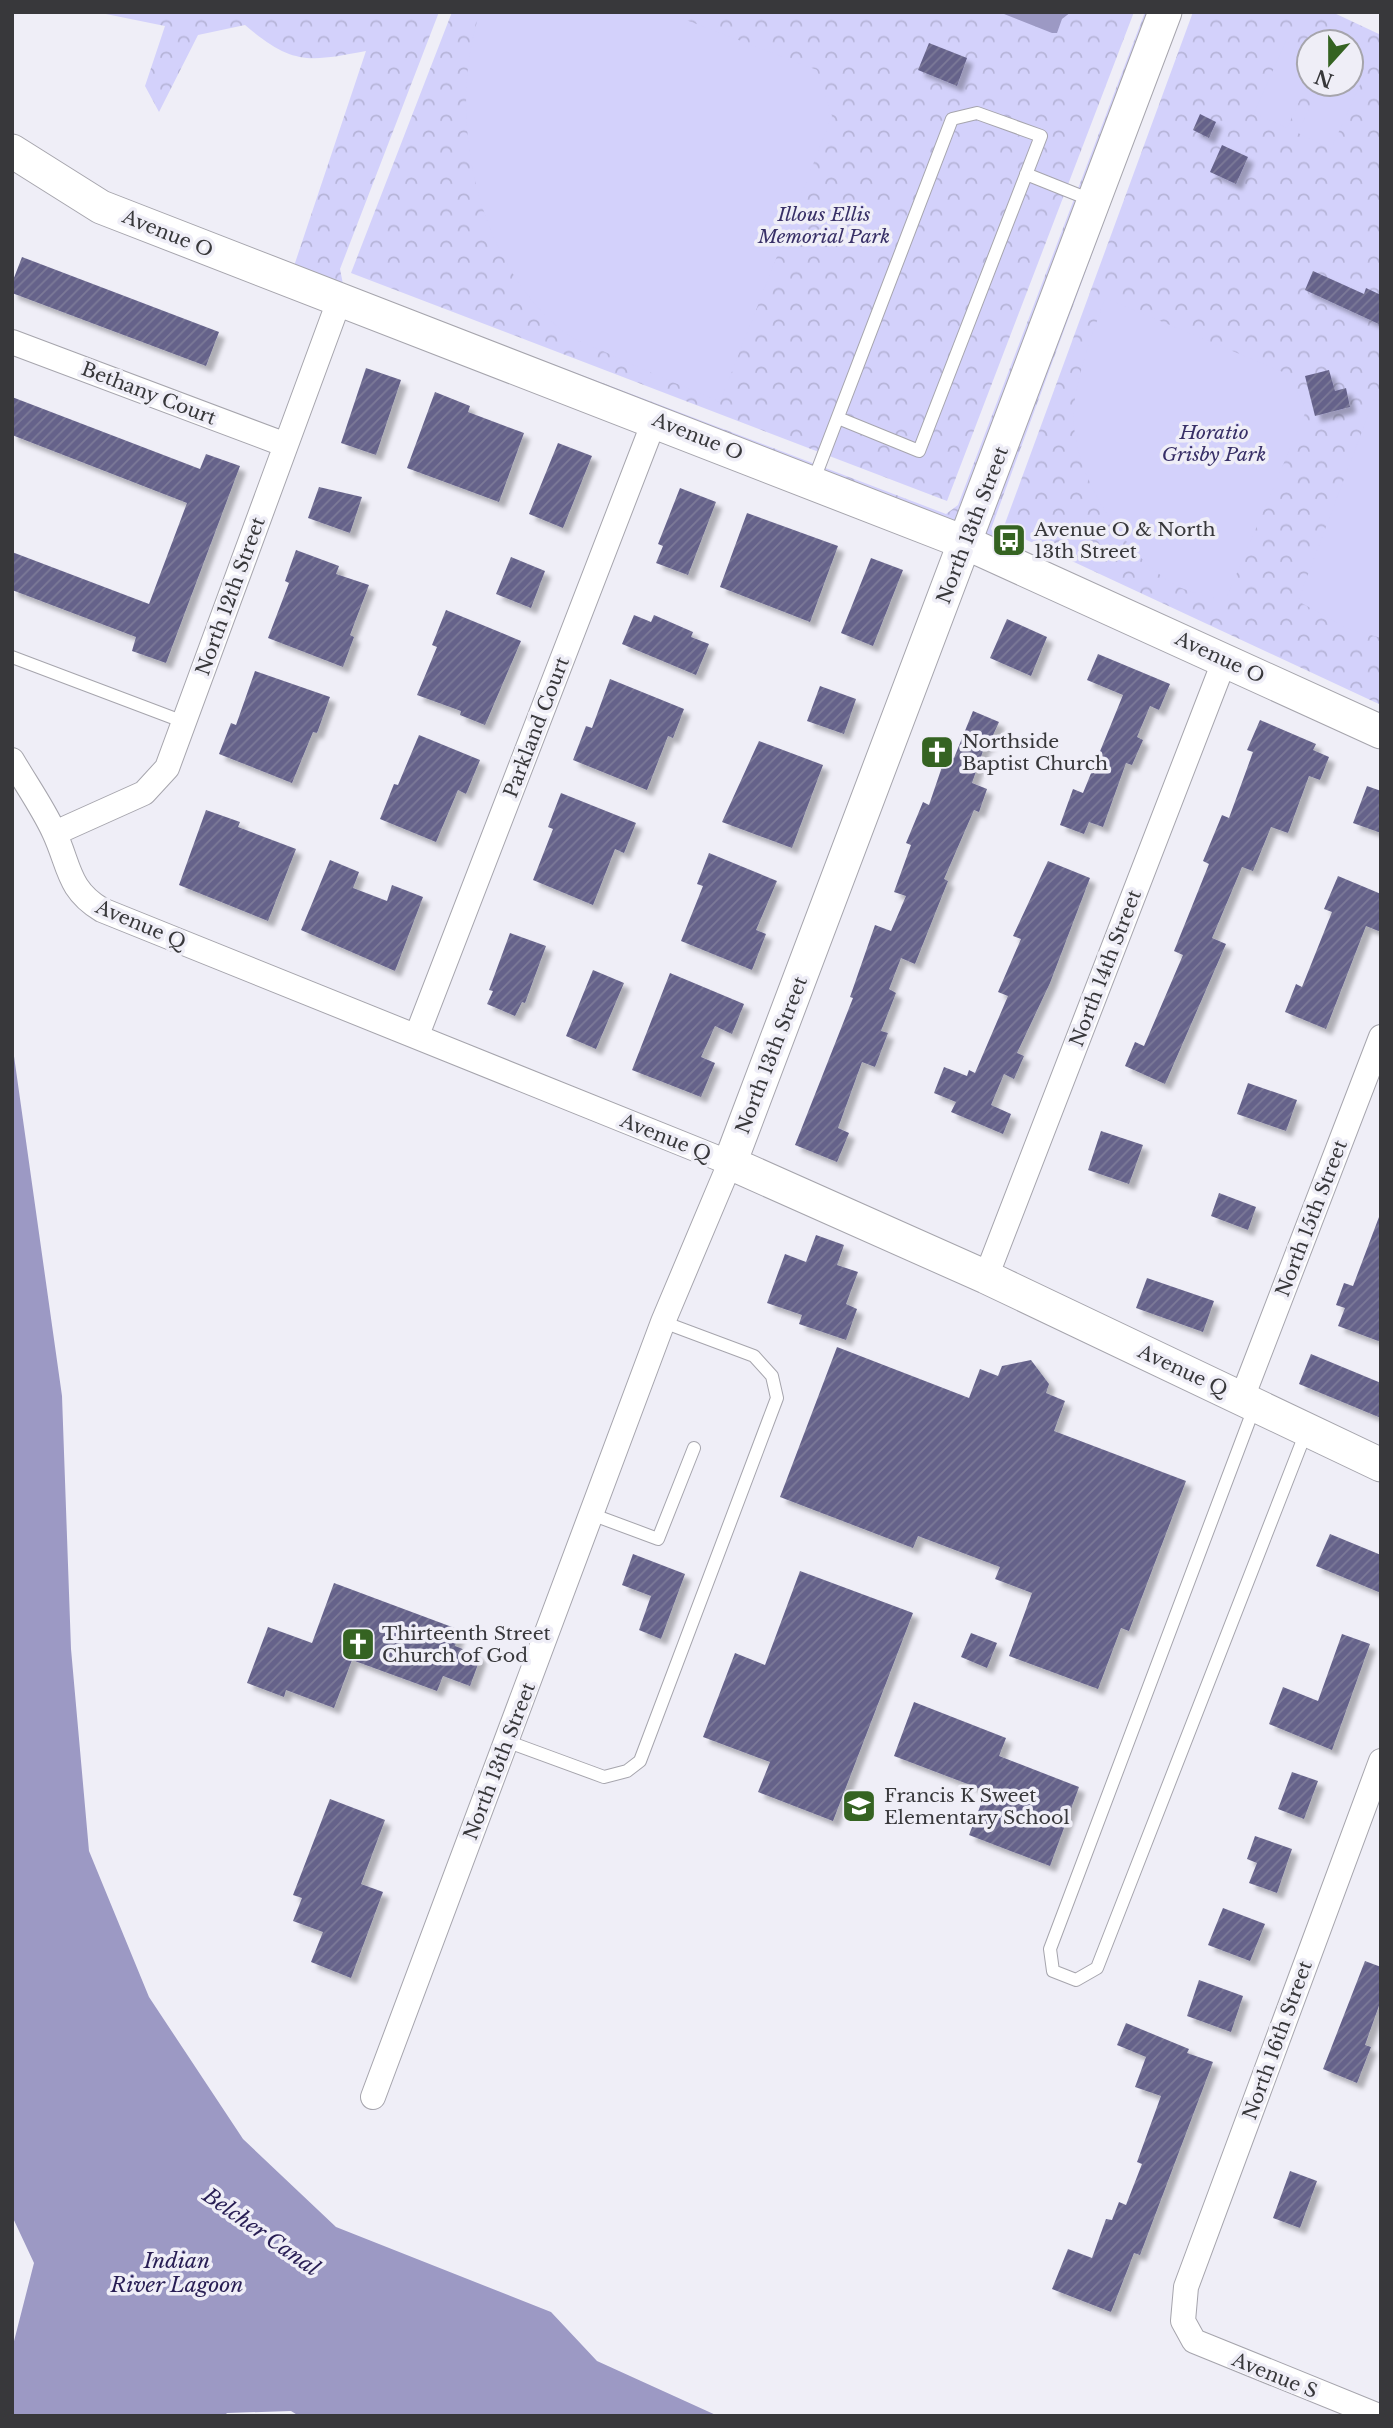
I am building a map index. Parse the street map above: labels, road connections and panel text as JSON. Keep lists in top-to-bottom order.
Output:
{
  "streets": {
    "street": [
      "Avenue O",
      "Bethany Court",
      "North 13th Street",
      "North 12th Street",
      "Parkland Court",
      "Avenue Q",
      "North 14th Street",
      "North 15th Street",
      "North 16th Street",
      "Avenue S"
    ]
  },
  "crossings": [
    ["Avenue O", "North 13th Street"],
    ["Avenue O", "North 12th Street"],
    ["Avenue O", "Parkland Court"],
    ["Avenue O", "North 14th Street"],
    ["Bethany Court", "North 12th Street"],
    ["North 13th Street", "Avenue Q"],
    ["North 12th Street", "Avenue Q"],
    ["Parkland Court", "Avenue Q"],
    ["Avenue Q", "North 14th Street"],
    ["Avenue Q", "North 15th Street"],
    ["North 16th Street", "Avenue S"]
  ],
  "water": ["Belcher Canal", "Indian River Lagoon"],
  "parks": ["Illous Ellis Memorial Park", "Horatio Grisby Park"],
  "places": {
    "bus stop": ["Avenue O & North 13th Street"],
    "church": ["Northside Baptist Church", "Thirteenth Street Church of God"],
    "school or university": ["Francis K Sweet Elementary School"]
  },
  "north": "bottom"
}
